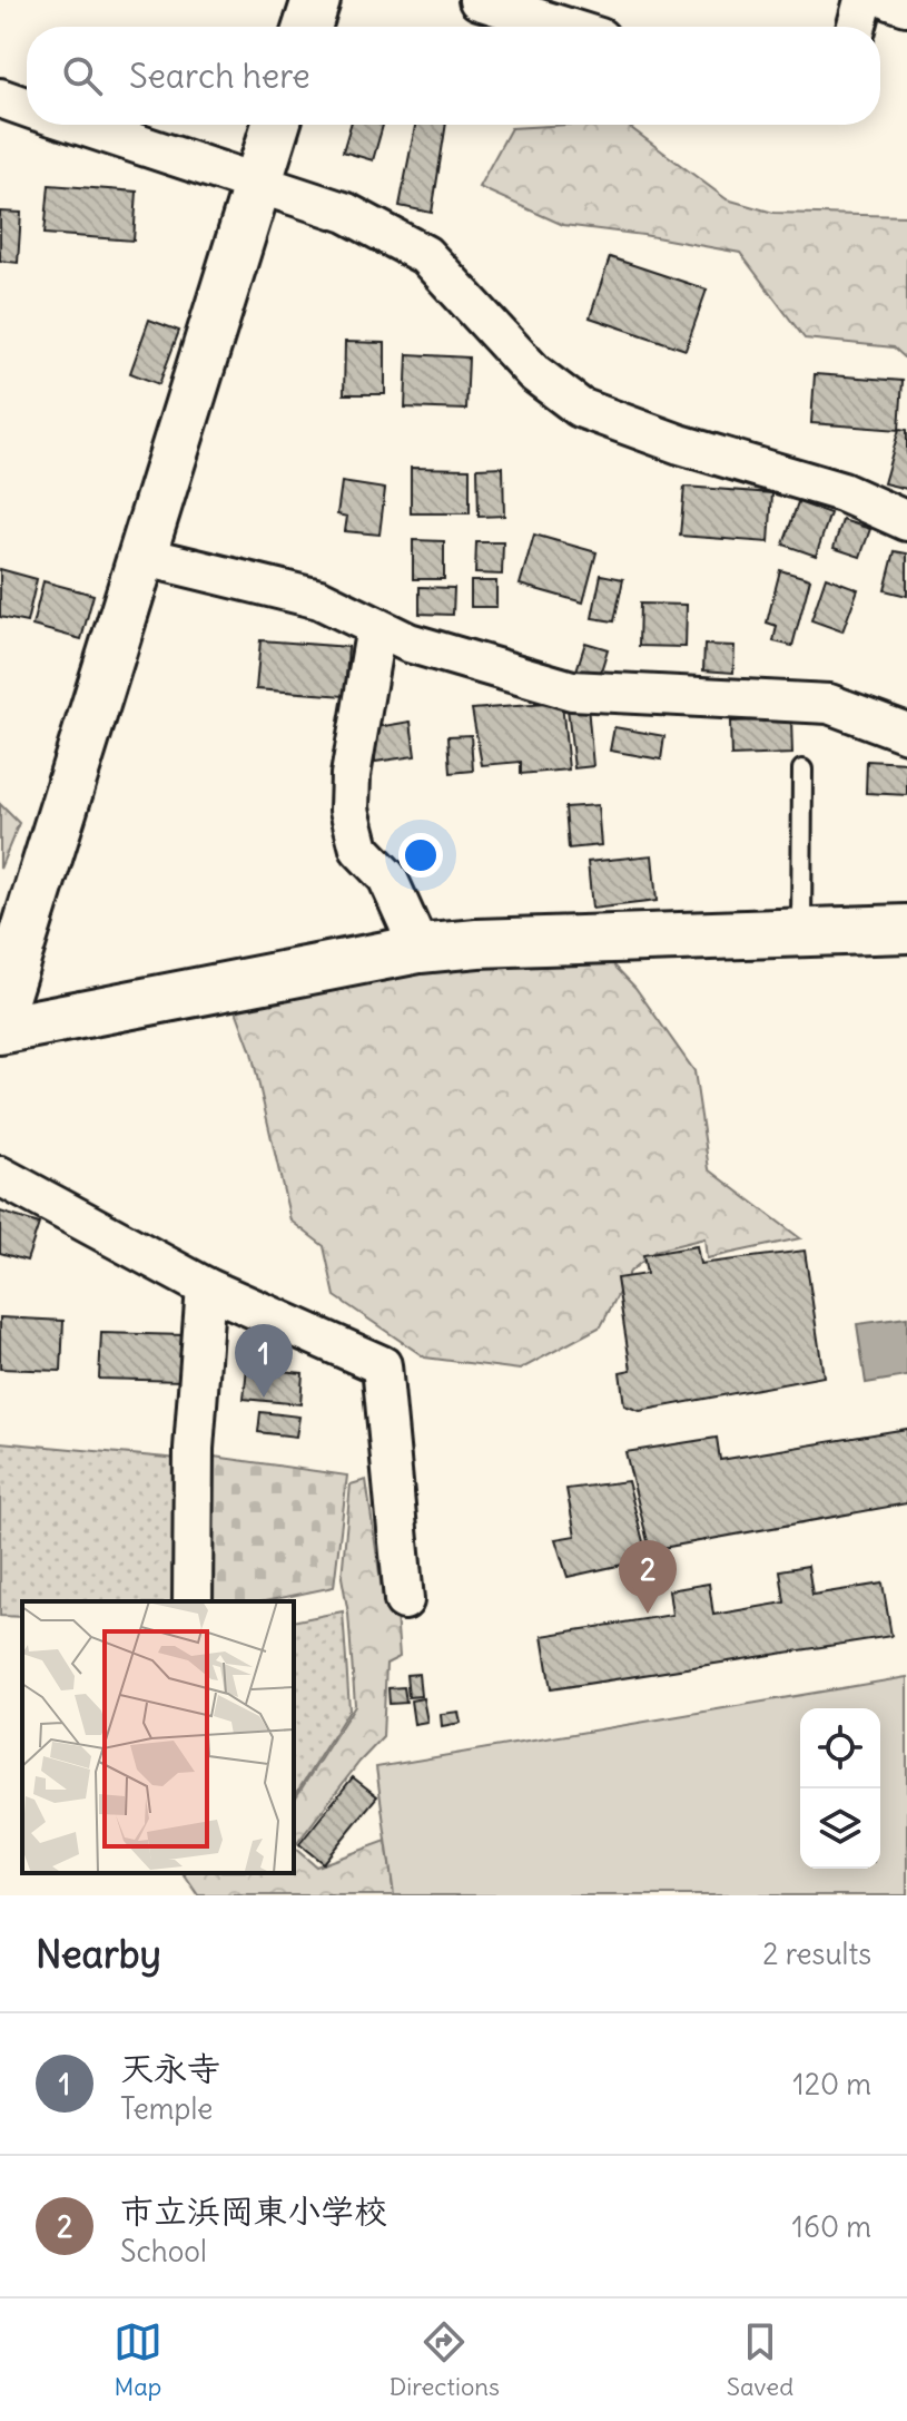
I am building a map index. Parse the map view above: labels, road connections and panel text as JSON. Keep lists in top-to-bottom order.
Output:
{
  "page": {
    "search": "Search here",
    "pins": ["1", "2"],
    "heading": ["Nearby", "2 results"],
    "list": [
      {
        "mark": "1",
        "name": "天永寺",
        "note": "Temple",
        "value": "120 m"
      },
      {
        "mark": "2",
        "name": "市立浜岡東小学校",
        "note": "School",
        "value": "160 m"
      }
    ],
    "nav": ["Map", "Directions", "Saved"]
  }
}
